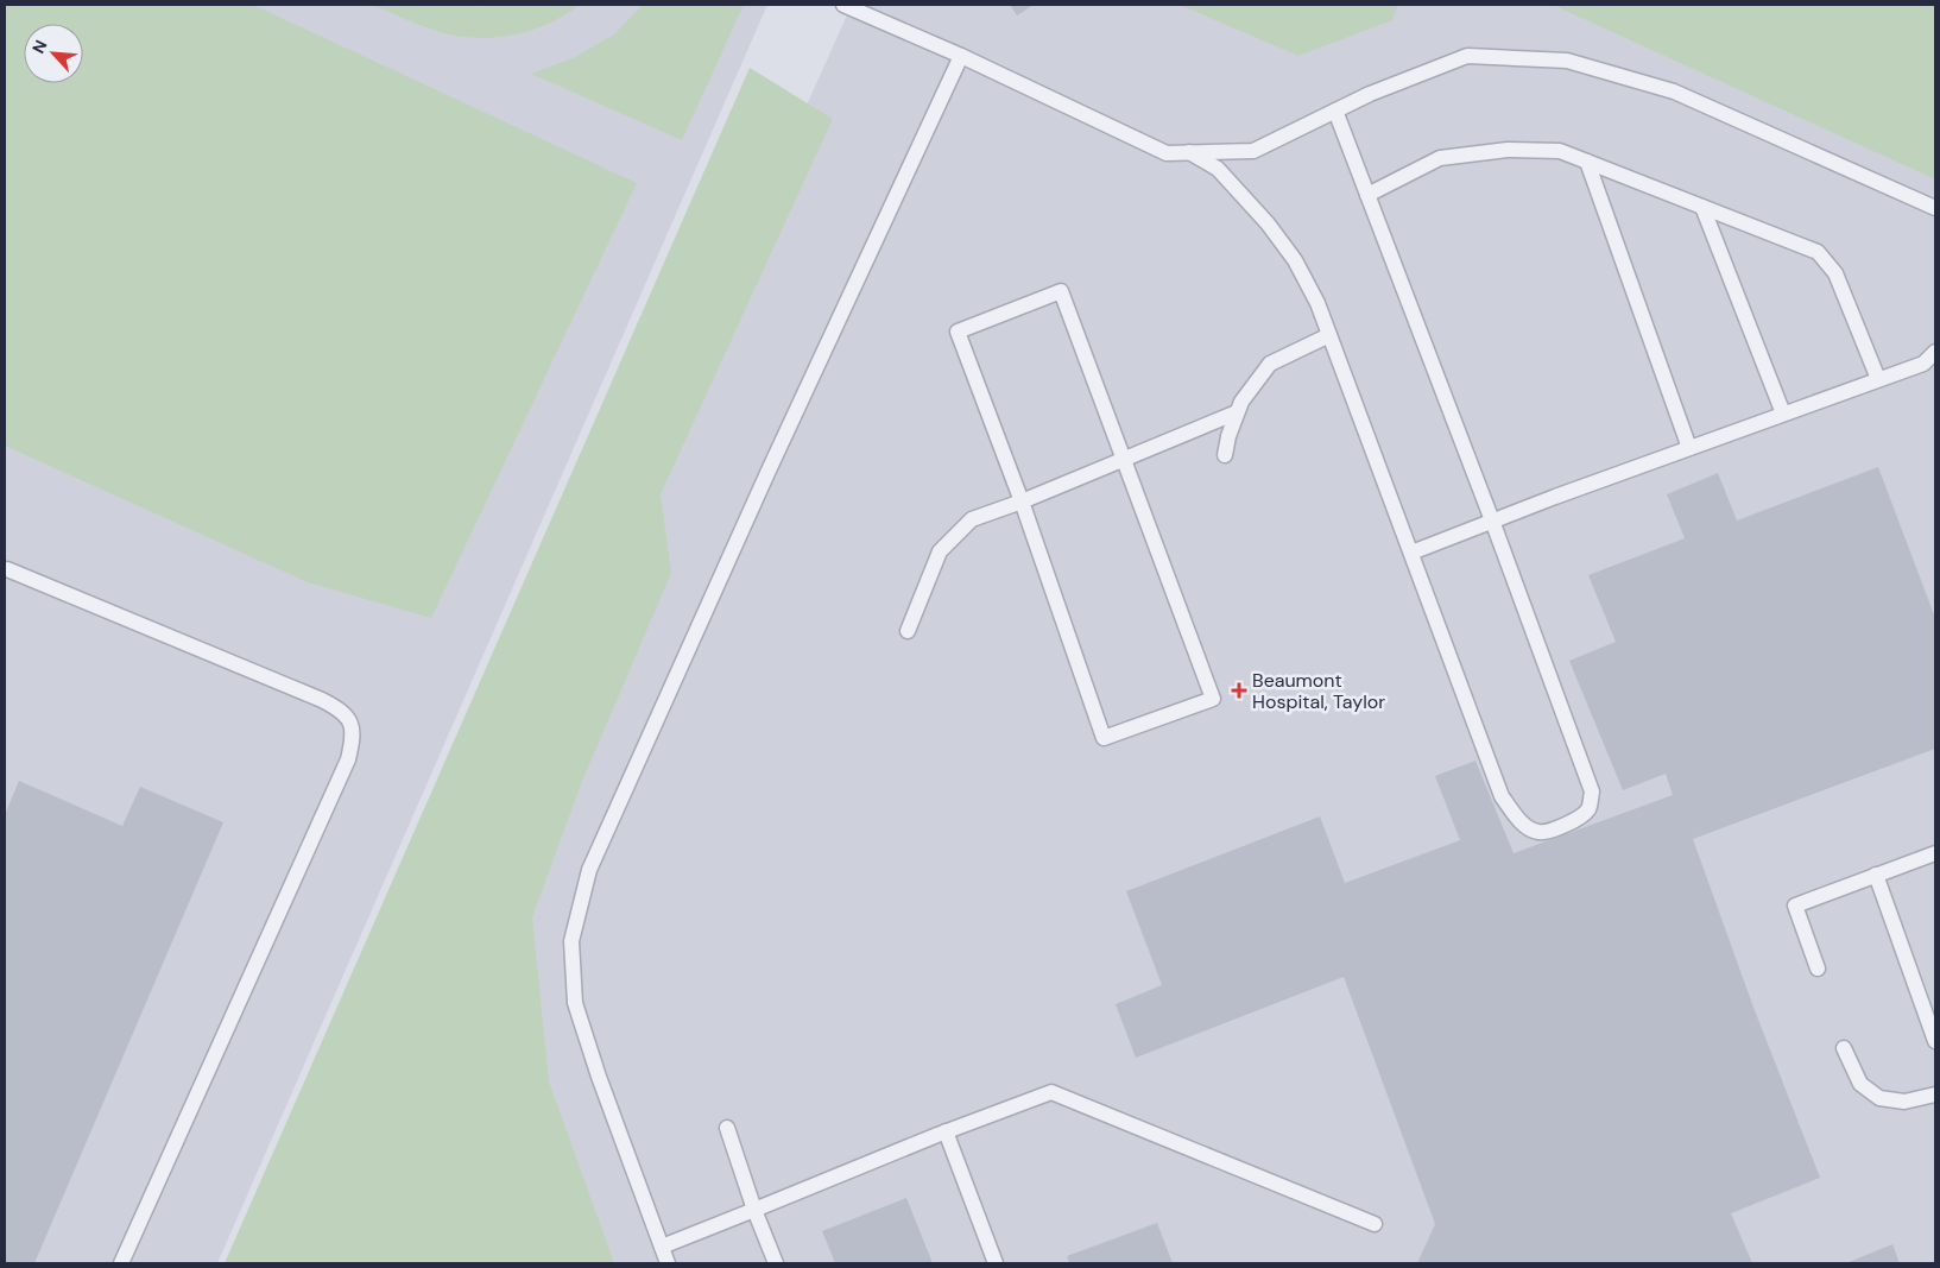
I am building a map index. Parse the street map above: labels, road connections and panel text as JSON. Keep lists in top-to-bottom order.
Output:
{
  "places": {
    "health": ["Beaumont Hospital, Taylor"]
  },
  "north": "top left"
}
